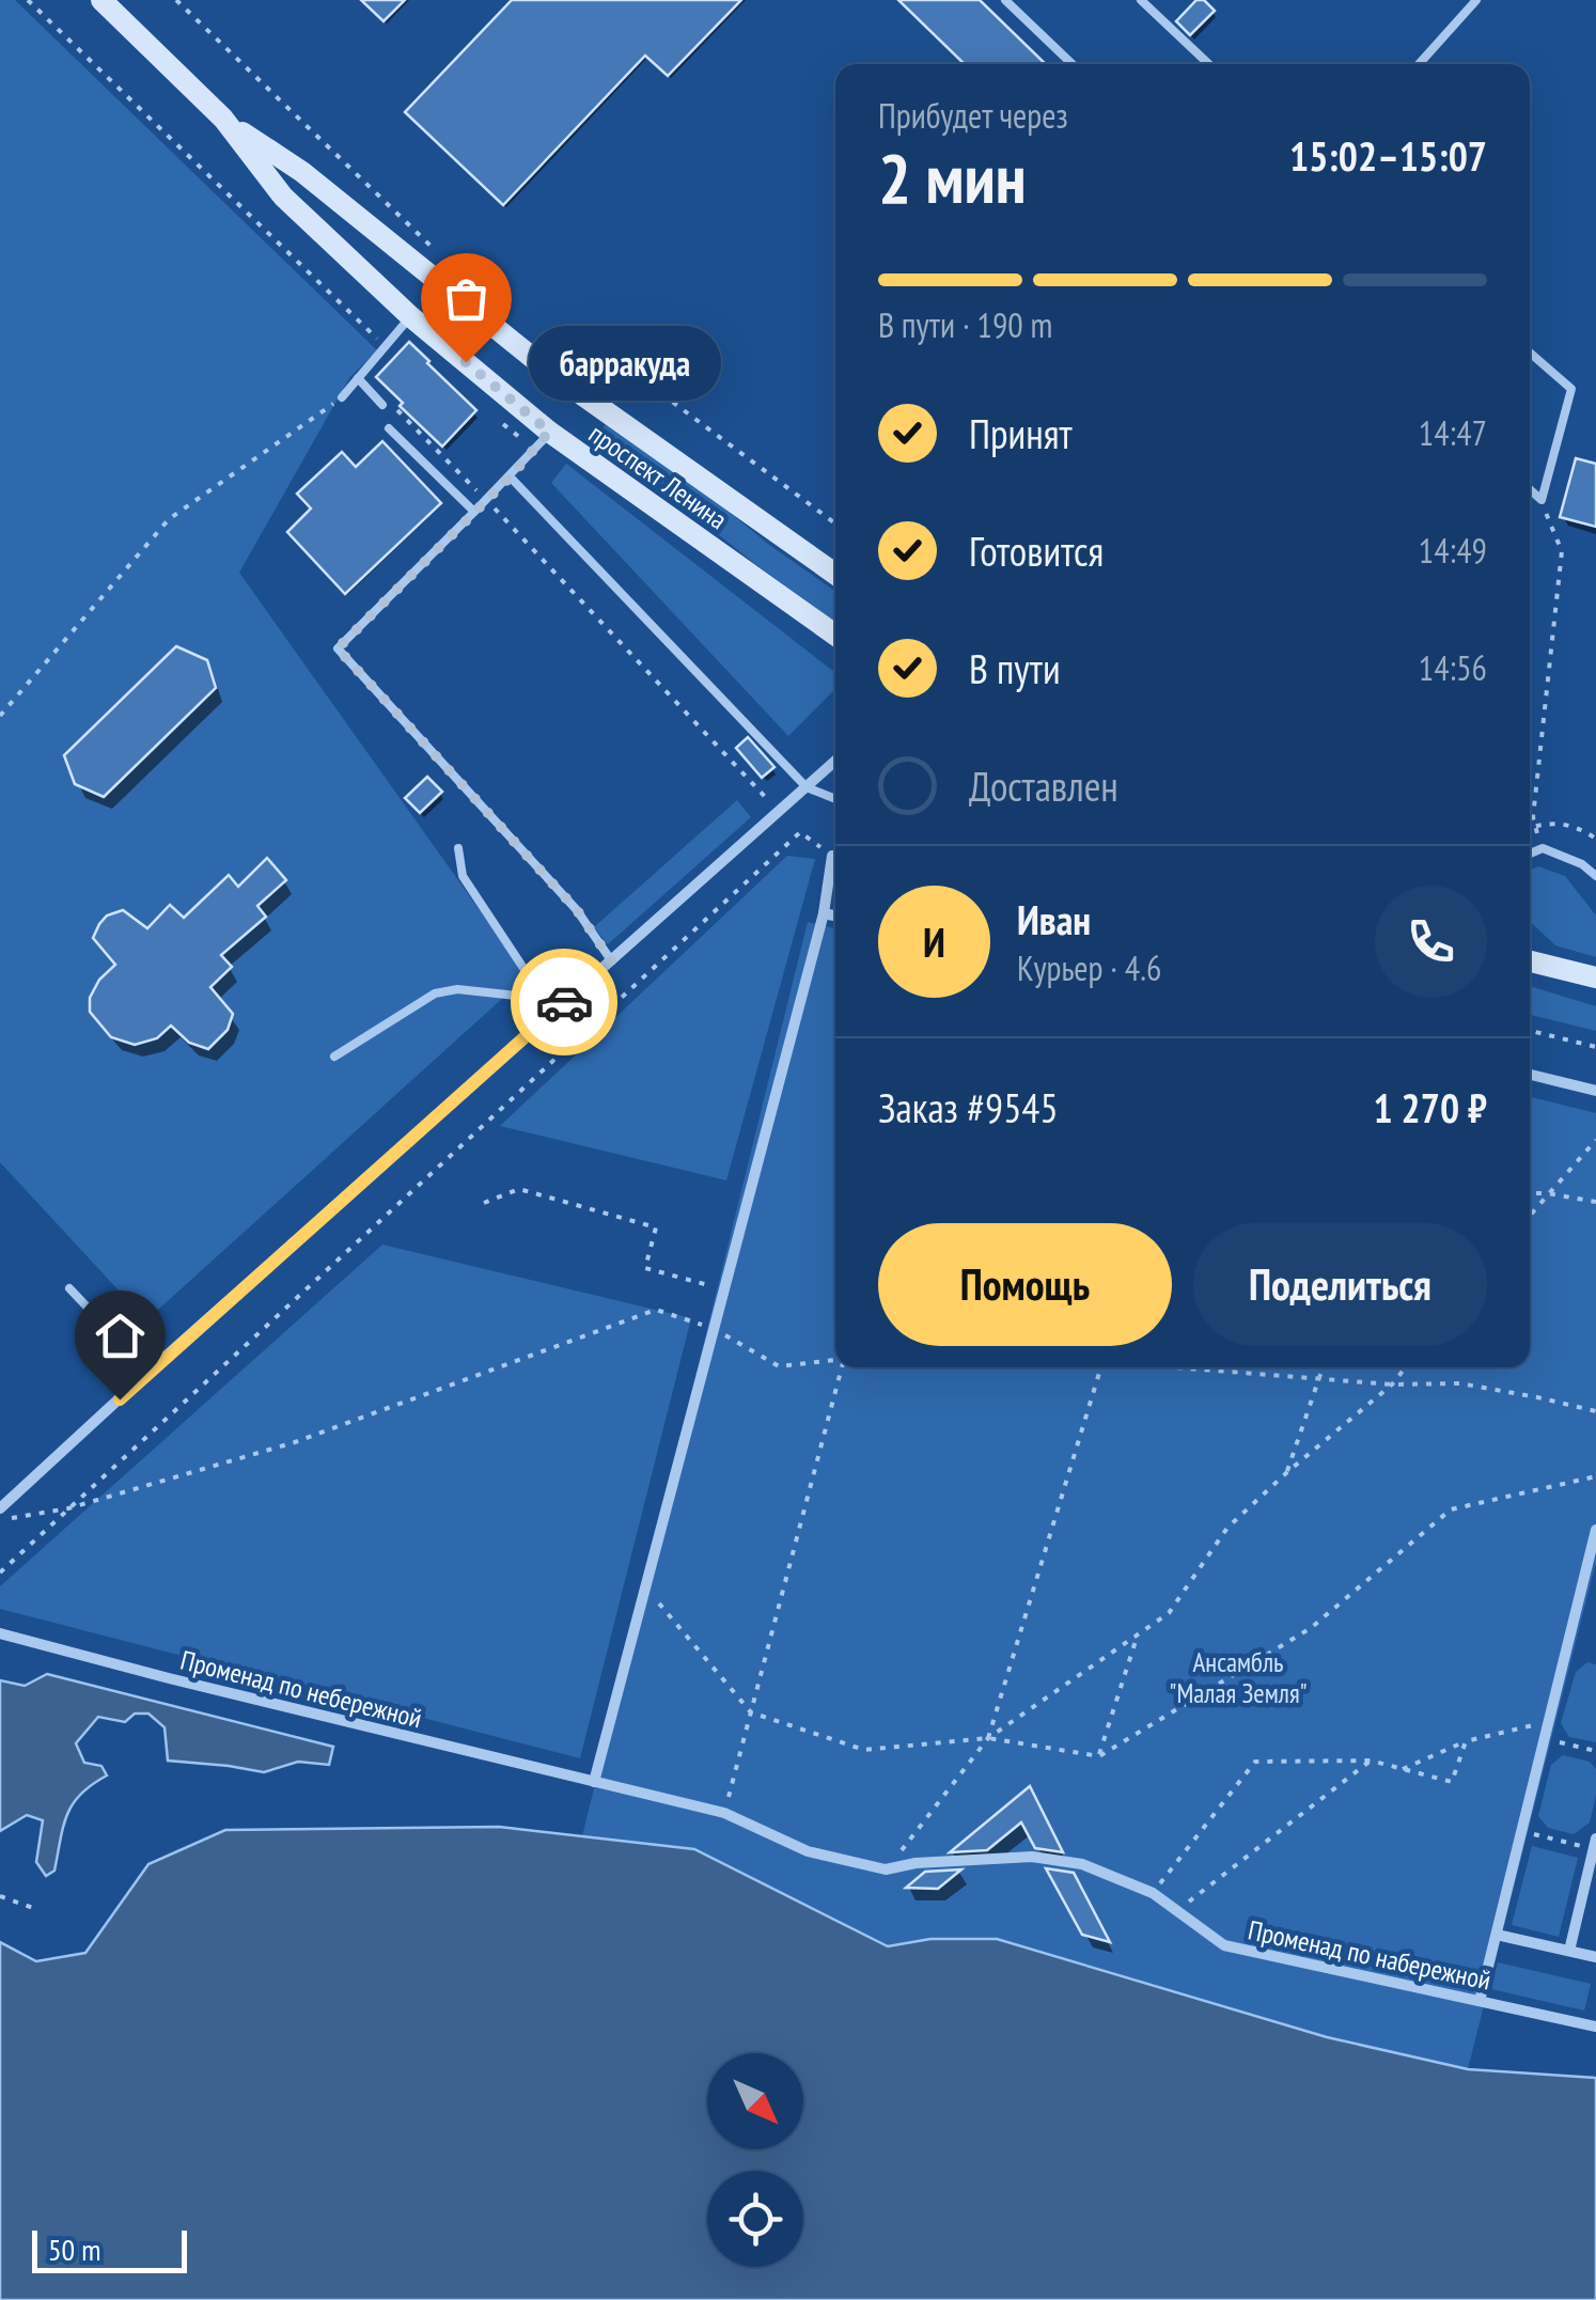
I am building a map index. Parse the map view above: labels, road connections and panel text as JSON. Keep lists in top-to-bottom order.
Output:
{
  "streets": {
    "street": ["проспект Ленина", "Променад по небережной", "Променад по набережной"]
  },
  "crossings": [
    ["Променад по небережной", "Променад по набережной"]
  ],
  "parks": ["Ансамбль \"Малая Земля\""],
  "places": ["барракуда"],
  "scale_bar": "50 m",
  "north": "bottom right",
  "page": {
    "heading": ["2 мин", "Прибудет через", "15:02–15:07"],
    "panel": [
      "Иван",
      "Курьер · 4.6",
      "Заказ #9545",
      "1 270 ₽"
    ],
    "bar": "В пути · 190 m",
    "bubble": "барракуда",
    "list": [
      ["Принят", "14:47"],
      ["Готовится", "14:49"],
      ["В пути", "14:56"],
      "Доставлен"
    ],
    "round": "И",
    "buttons": ["Помощь", "Поделиться"],
    "scale": "50 m"
  }
}
